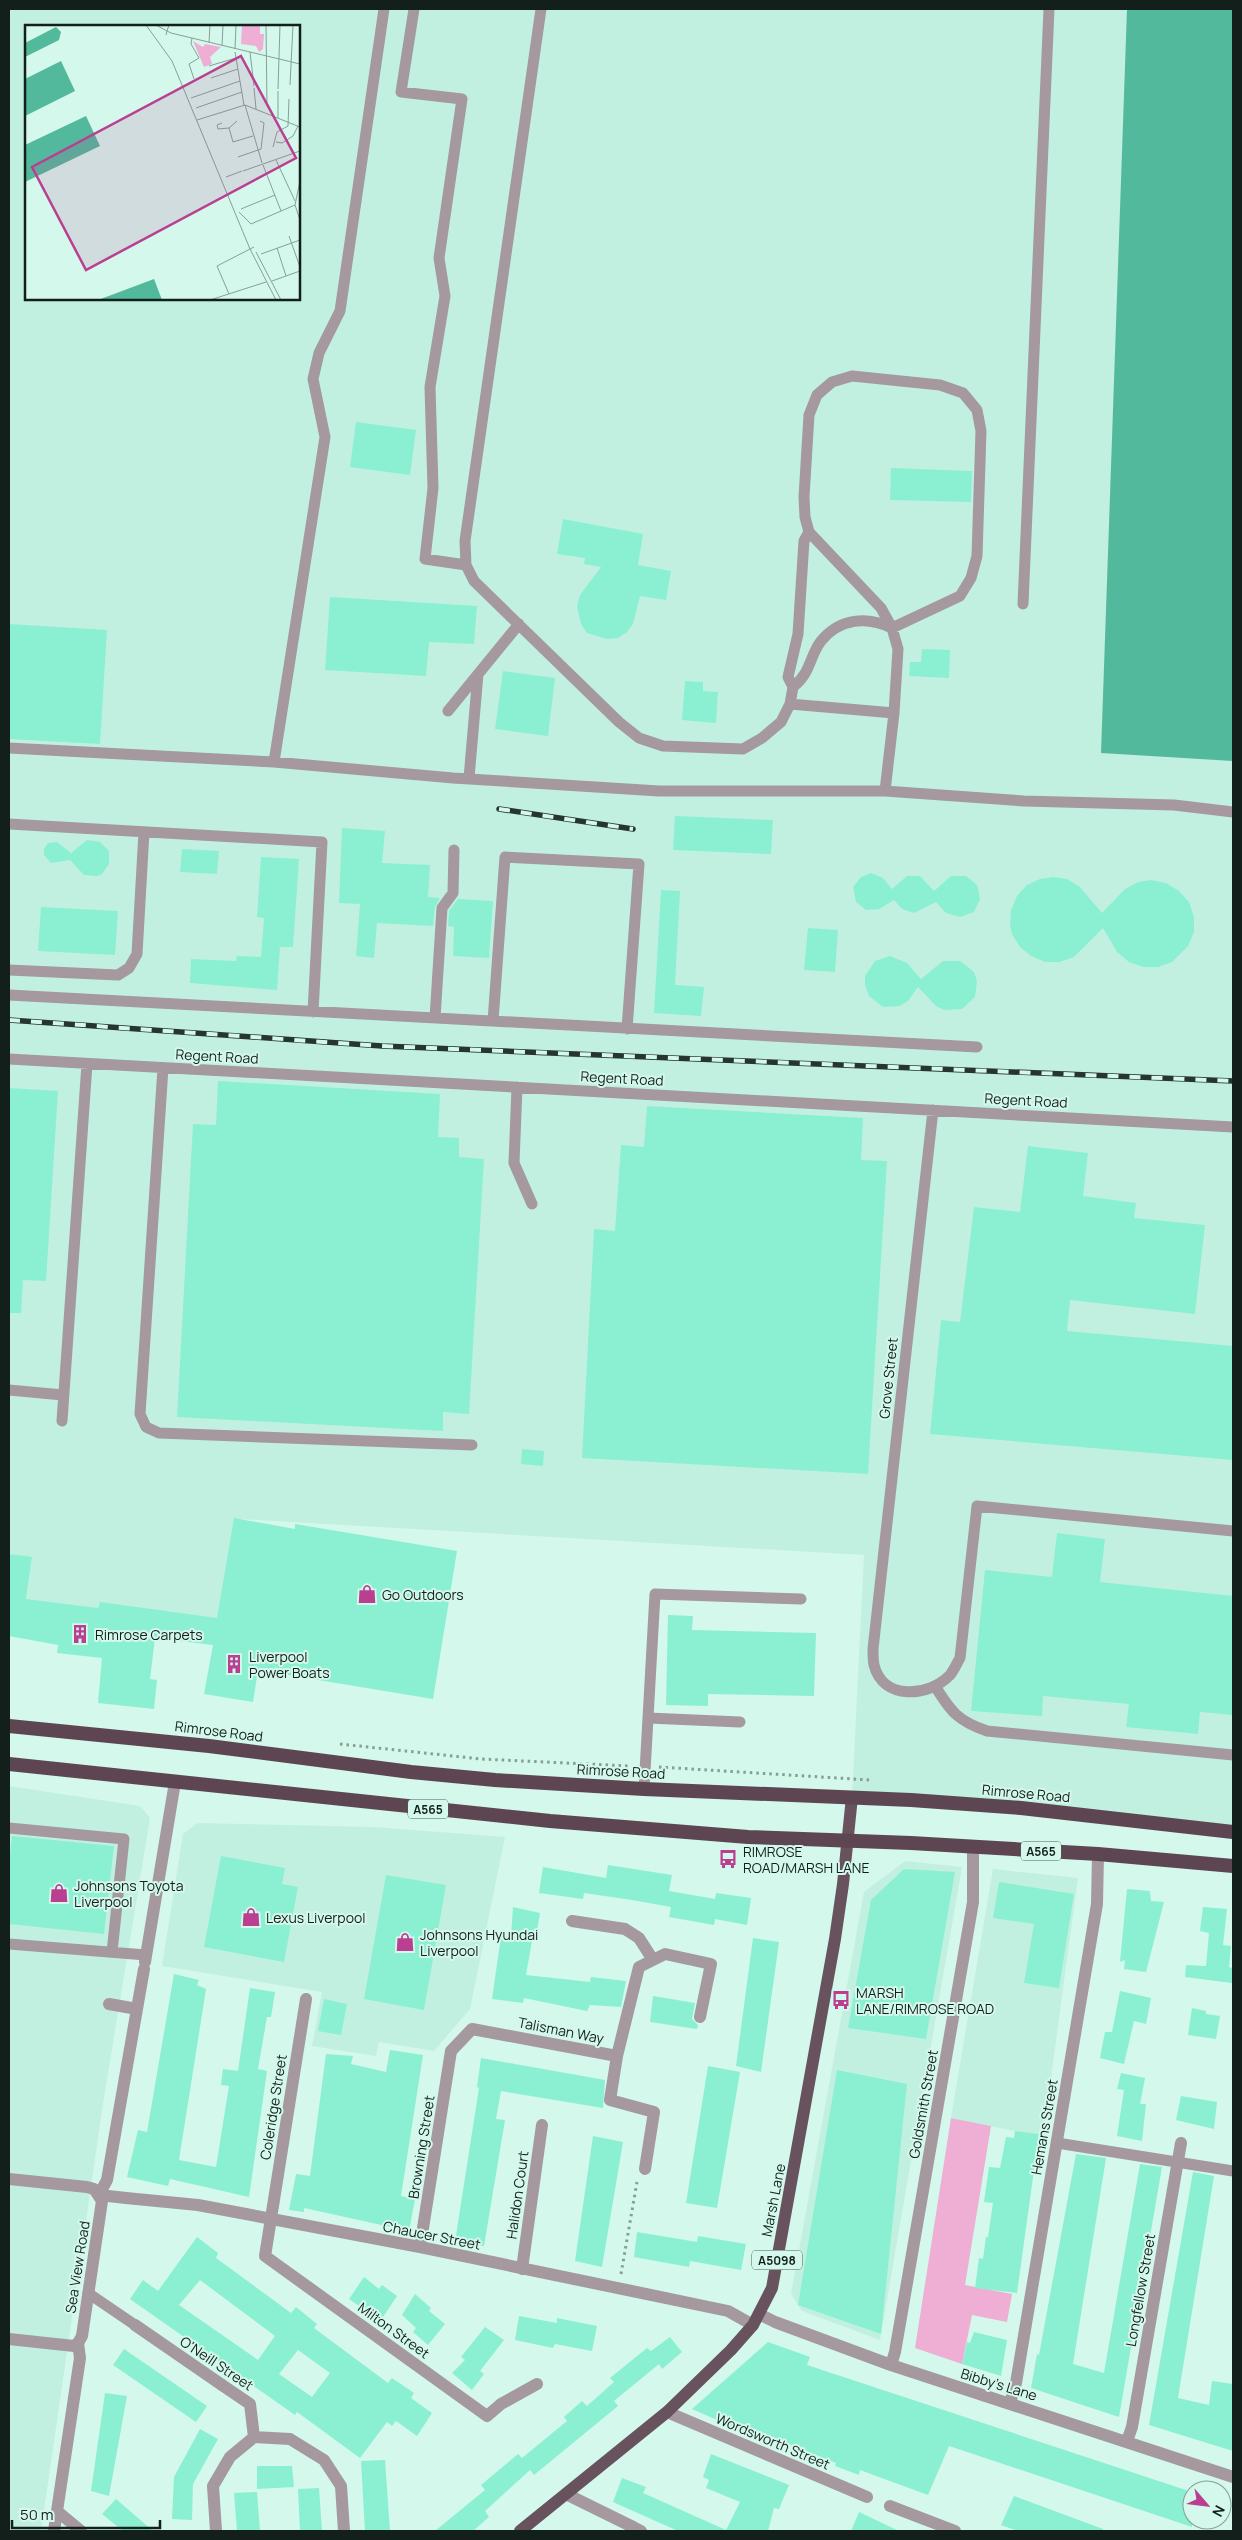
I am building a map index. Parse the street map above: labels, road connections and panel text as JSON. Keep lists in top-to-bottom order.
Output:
{
  "streets": {
    "highway": ["Rimrose Road", "A565"],
    "main road": ["Marsh Lane", "A5098"],
    "street": [
      "Talisman Way",
      "Goldsmith Street",
      "Coleridge Street",
      "Hemans Street",
      "Browning Street",
      "Halidon Court",
      "Chaucer Street",
      "Sea View Road",
      "Longfellow Street",
      "Milton Street",
      "O'Neill Street",
      "Bibby's Lane",
      "Wordsworth Street"
    ],
    "lane": ["Regent Road", "Grove Street"]
  },
  "crossings": [
    ["Regent Road", "Grove Street"],
    ["Rimrose Road", "Marsh Lane"],
    ["A565", "Goldsmith Street"],
    ["A565", "Hemans Street"],
    ["A565", "Marsh Lane"],
    ["A565", "Sea View Road"],
    ["Talisman Way", "Browning Street"],
    ["Goldsmith Street", "Bibby's Lane"],
    ["Coleridge Street", "Chaucer Street"],
    ["Coleridge Street", "Milton Street"],
    ["Hemans Street", "Bibby's Lane"],
    ["Browning Street", "Chaucer Street"],
    ["Halidon Court", "Chaucer Street"],
    ["Marsh Lane", "Chaucer Street"],
    ["Marsh Lane", "Bibby's Lane"],
    ["Marsh Lane", "Wordsworth Street"],
    ["Chaucer Street", "Sea View Road"],
    ["Chaucer Street", "Milton Street"],
    ["Chaucer Street", "Bibby's Lane"],
    ["Sea View Road", "O'Neill Street"],
    ["Longfellow Street", "Bibby's Lane"]
  ],
  "places": {
    "shop": [
      "Go Outdoors",
      "Johnsons Toyota Liverpool",
      "Lexus Liverpool",
      "Johnsons Hyundai Liverpool"
    ],
    "building": ["Rimrose Carpets", "Liverpool Power Boats"],
    "bus stop": ["RIMROSE ROAD/MARSH LANE", "MARSH LANE/RIMROSE ROAD"]
  },
  "scale_bar": "50 m",
  "north": "bottom right"
}
